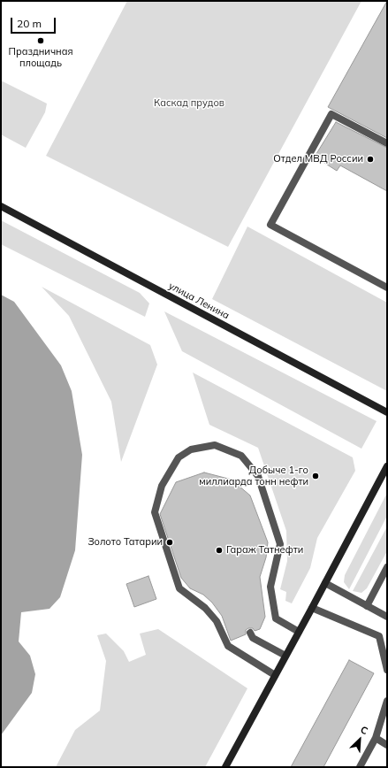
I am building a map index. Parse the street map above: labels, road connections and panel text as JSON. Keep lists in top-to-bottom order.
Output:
{
  "streets": {
    "main road": ["улица Ленина"]
  },
  "parks": ["Каскад прудов"],
  "places": [
    "Праздничная площадь",
    "Отдел МВД России",
    "Добыче 1-го миллиарда тонн нефти",
    "Золото Татарии",
    "Гараж Татнефти"
  ],
  "scale_bar": "20 m",
  "north": "top right"
}
